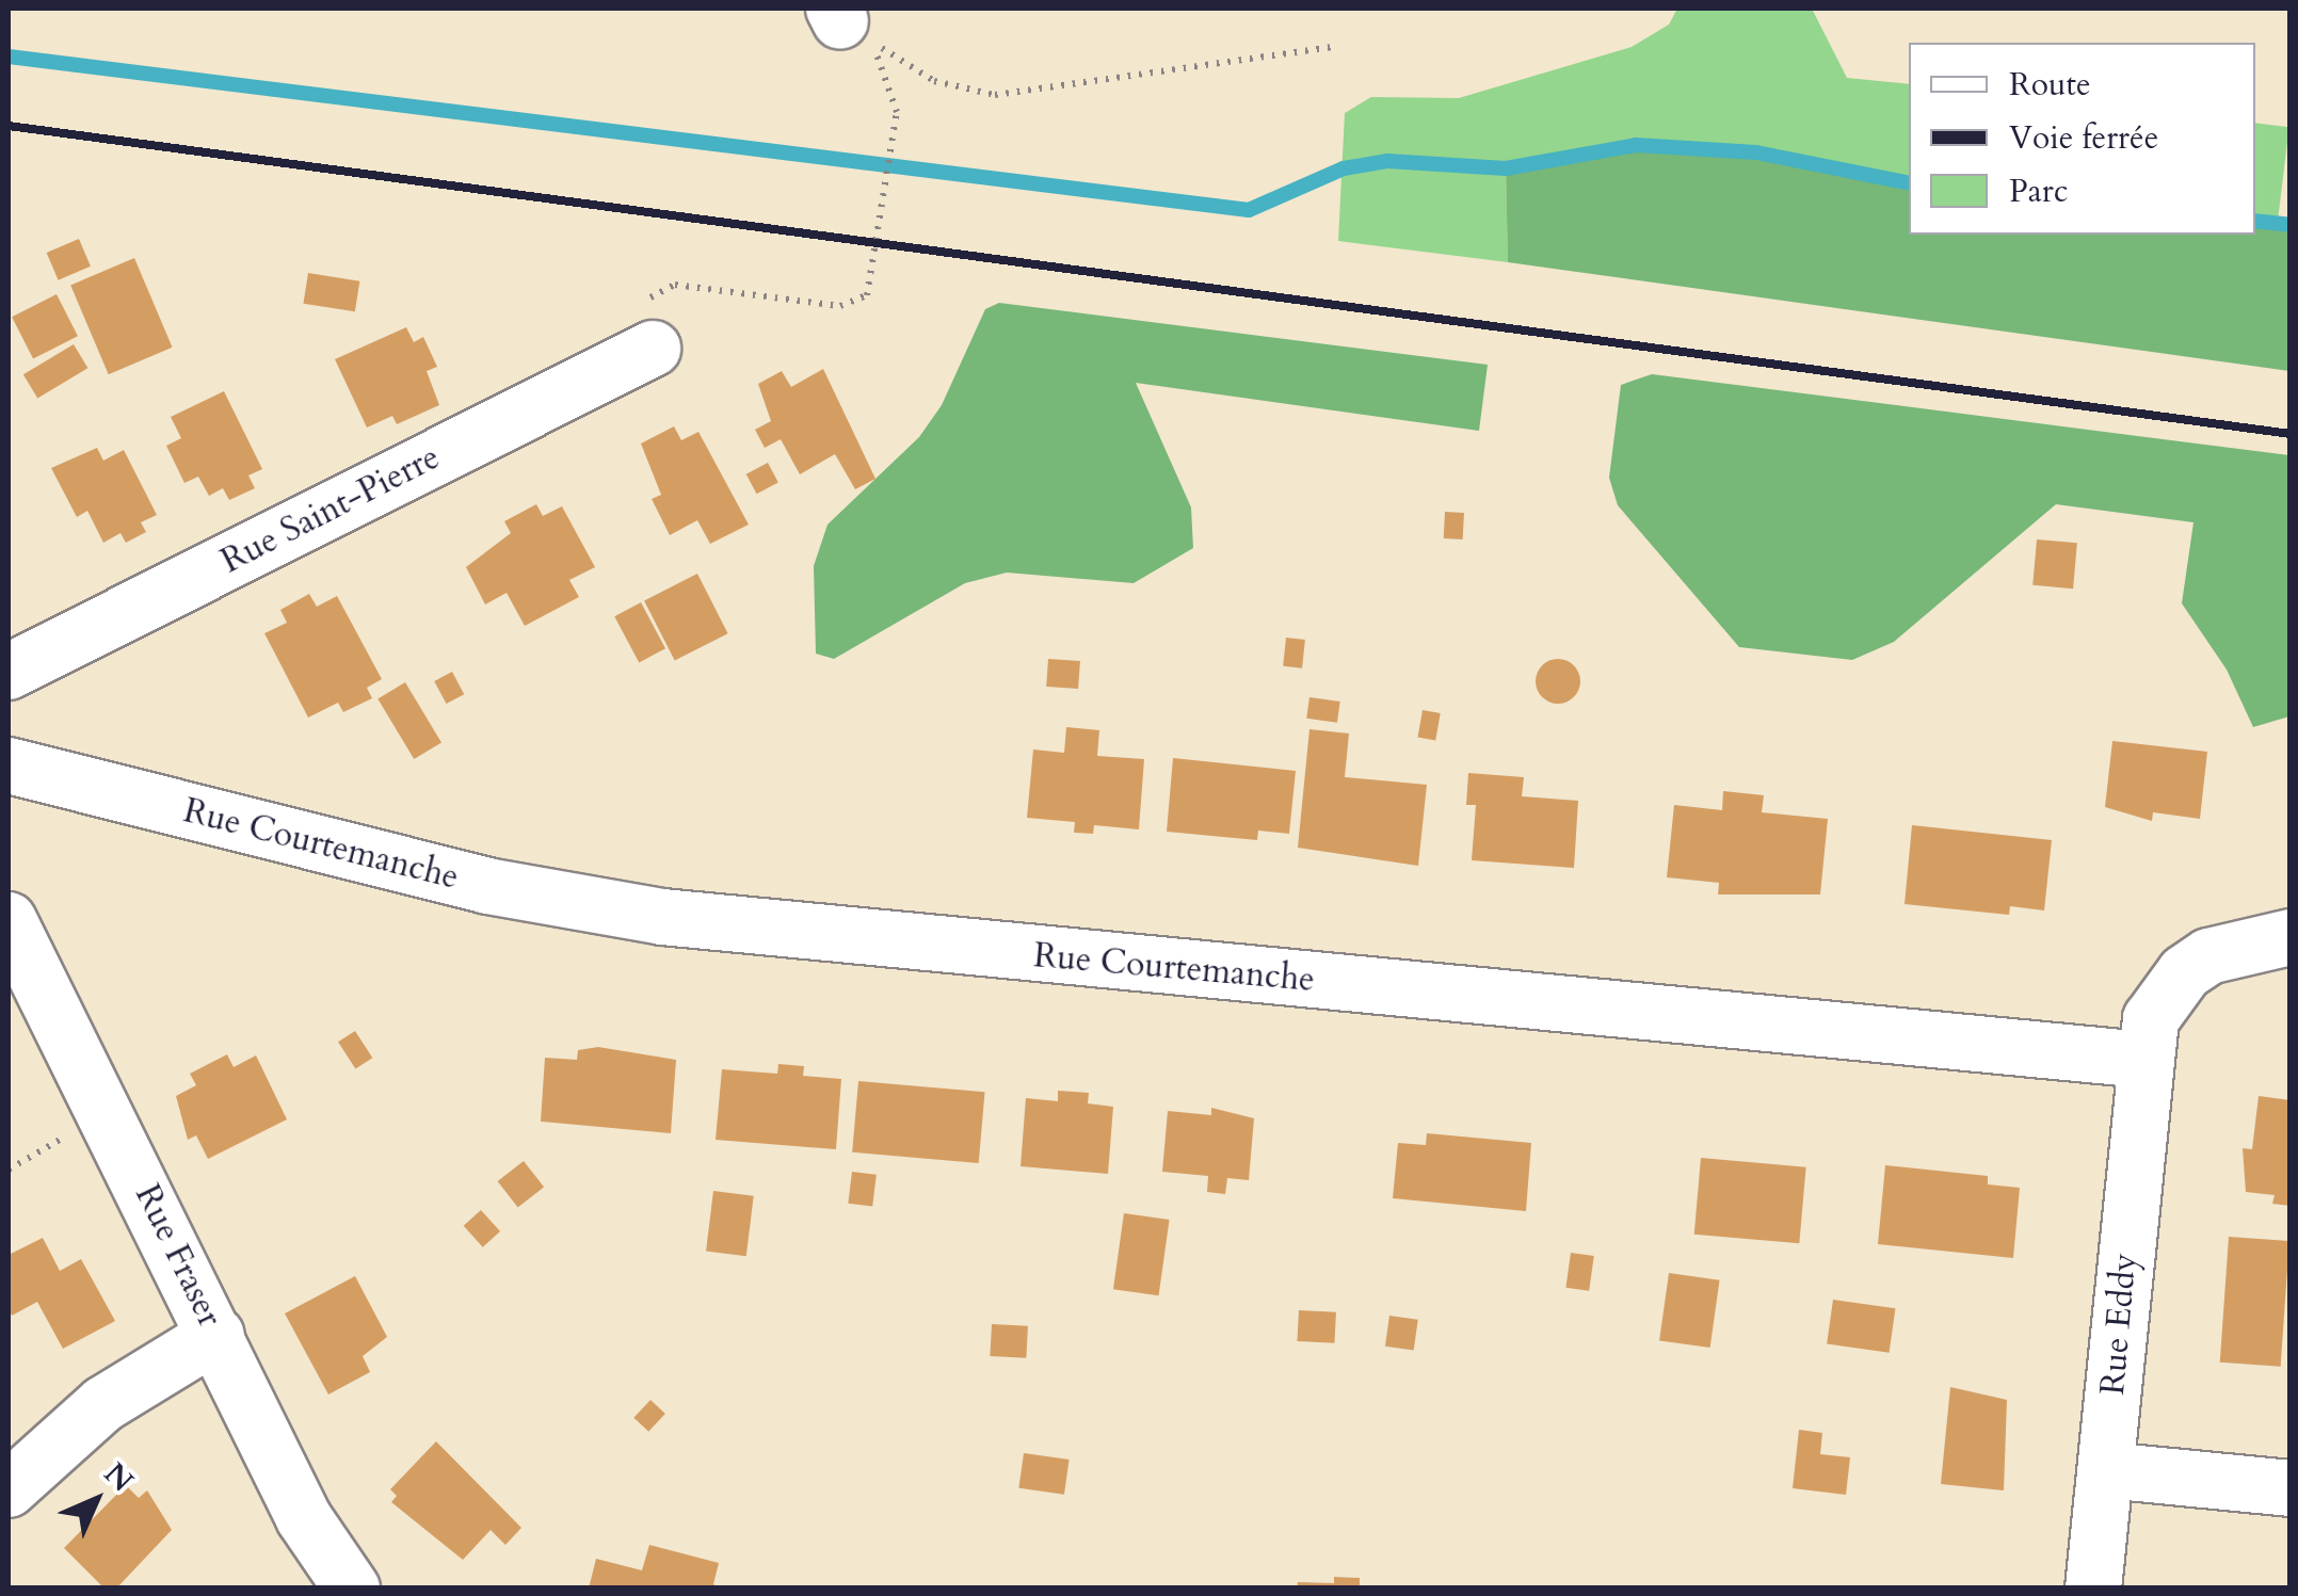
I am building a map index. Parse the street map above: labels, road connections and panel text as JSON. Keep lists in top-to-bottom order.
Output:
{
  "streets": {
    "street": [
      "Rue Saint-Pierre",
      "Rue Courtemanche",
      "Rue Fraser",
      "Rue Eddy"
    ]
  },
  "crossings": [
    ["Rue Courtemanche", "Rue Eddy"]
  ],
  "legend": ["Route", "Voie ferrée", "Parc"],
  "north": "top right"
}
